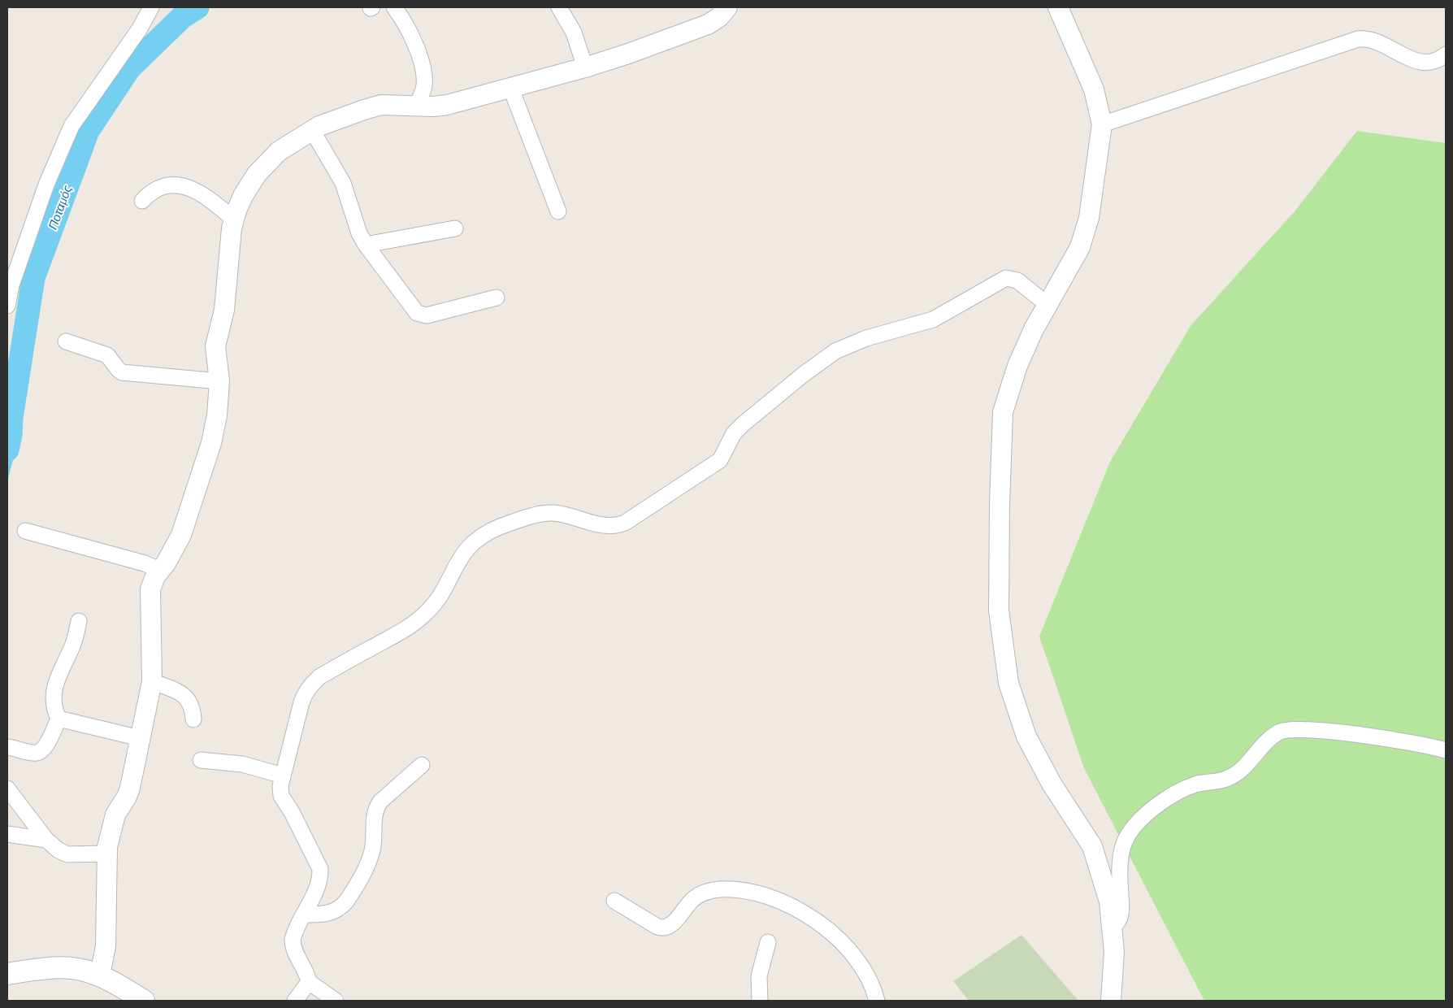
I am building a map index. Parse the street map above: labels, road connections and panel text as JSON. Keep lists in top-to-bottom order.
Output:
{
  "water": ["Ποταμός"]
}
